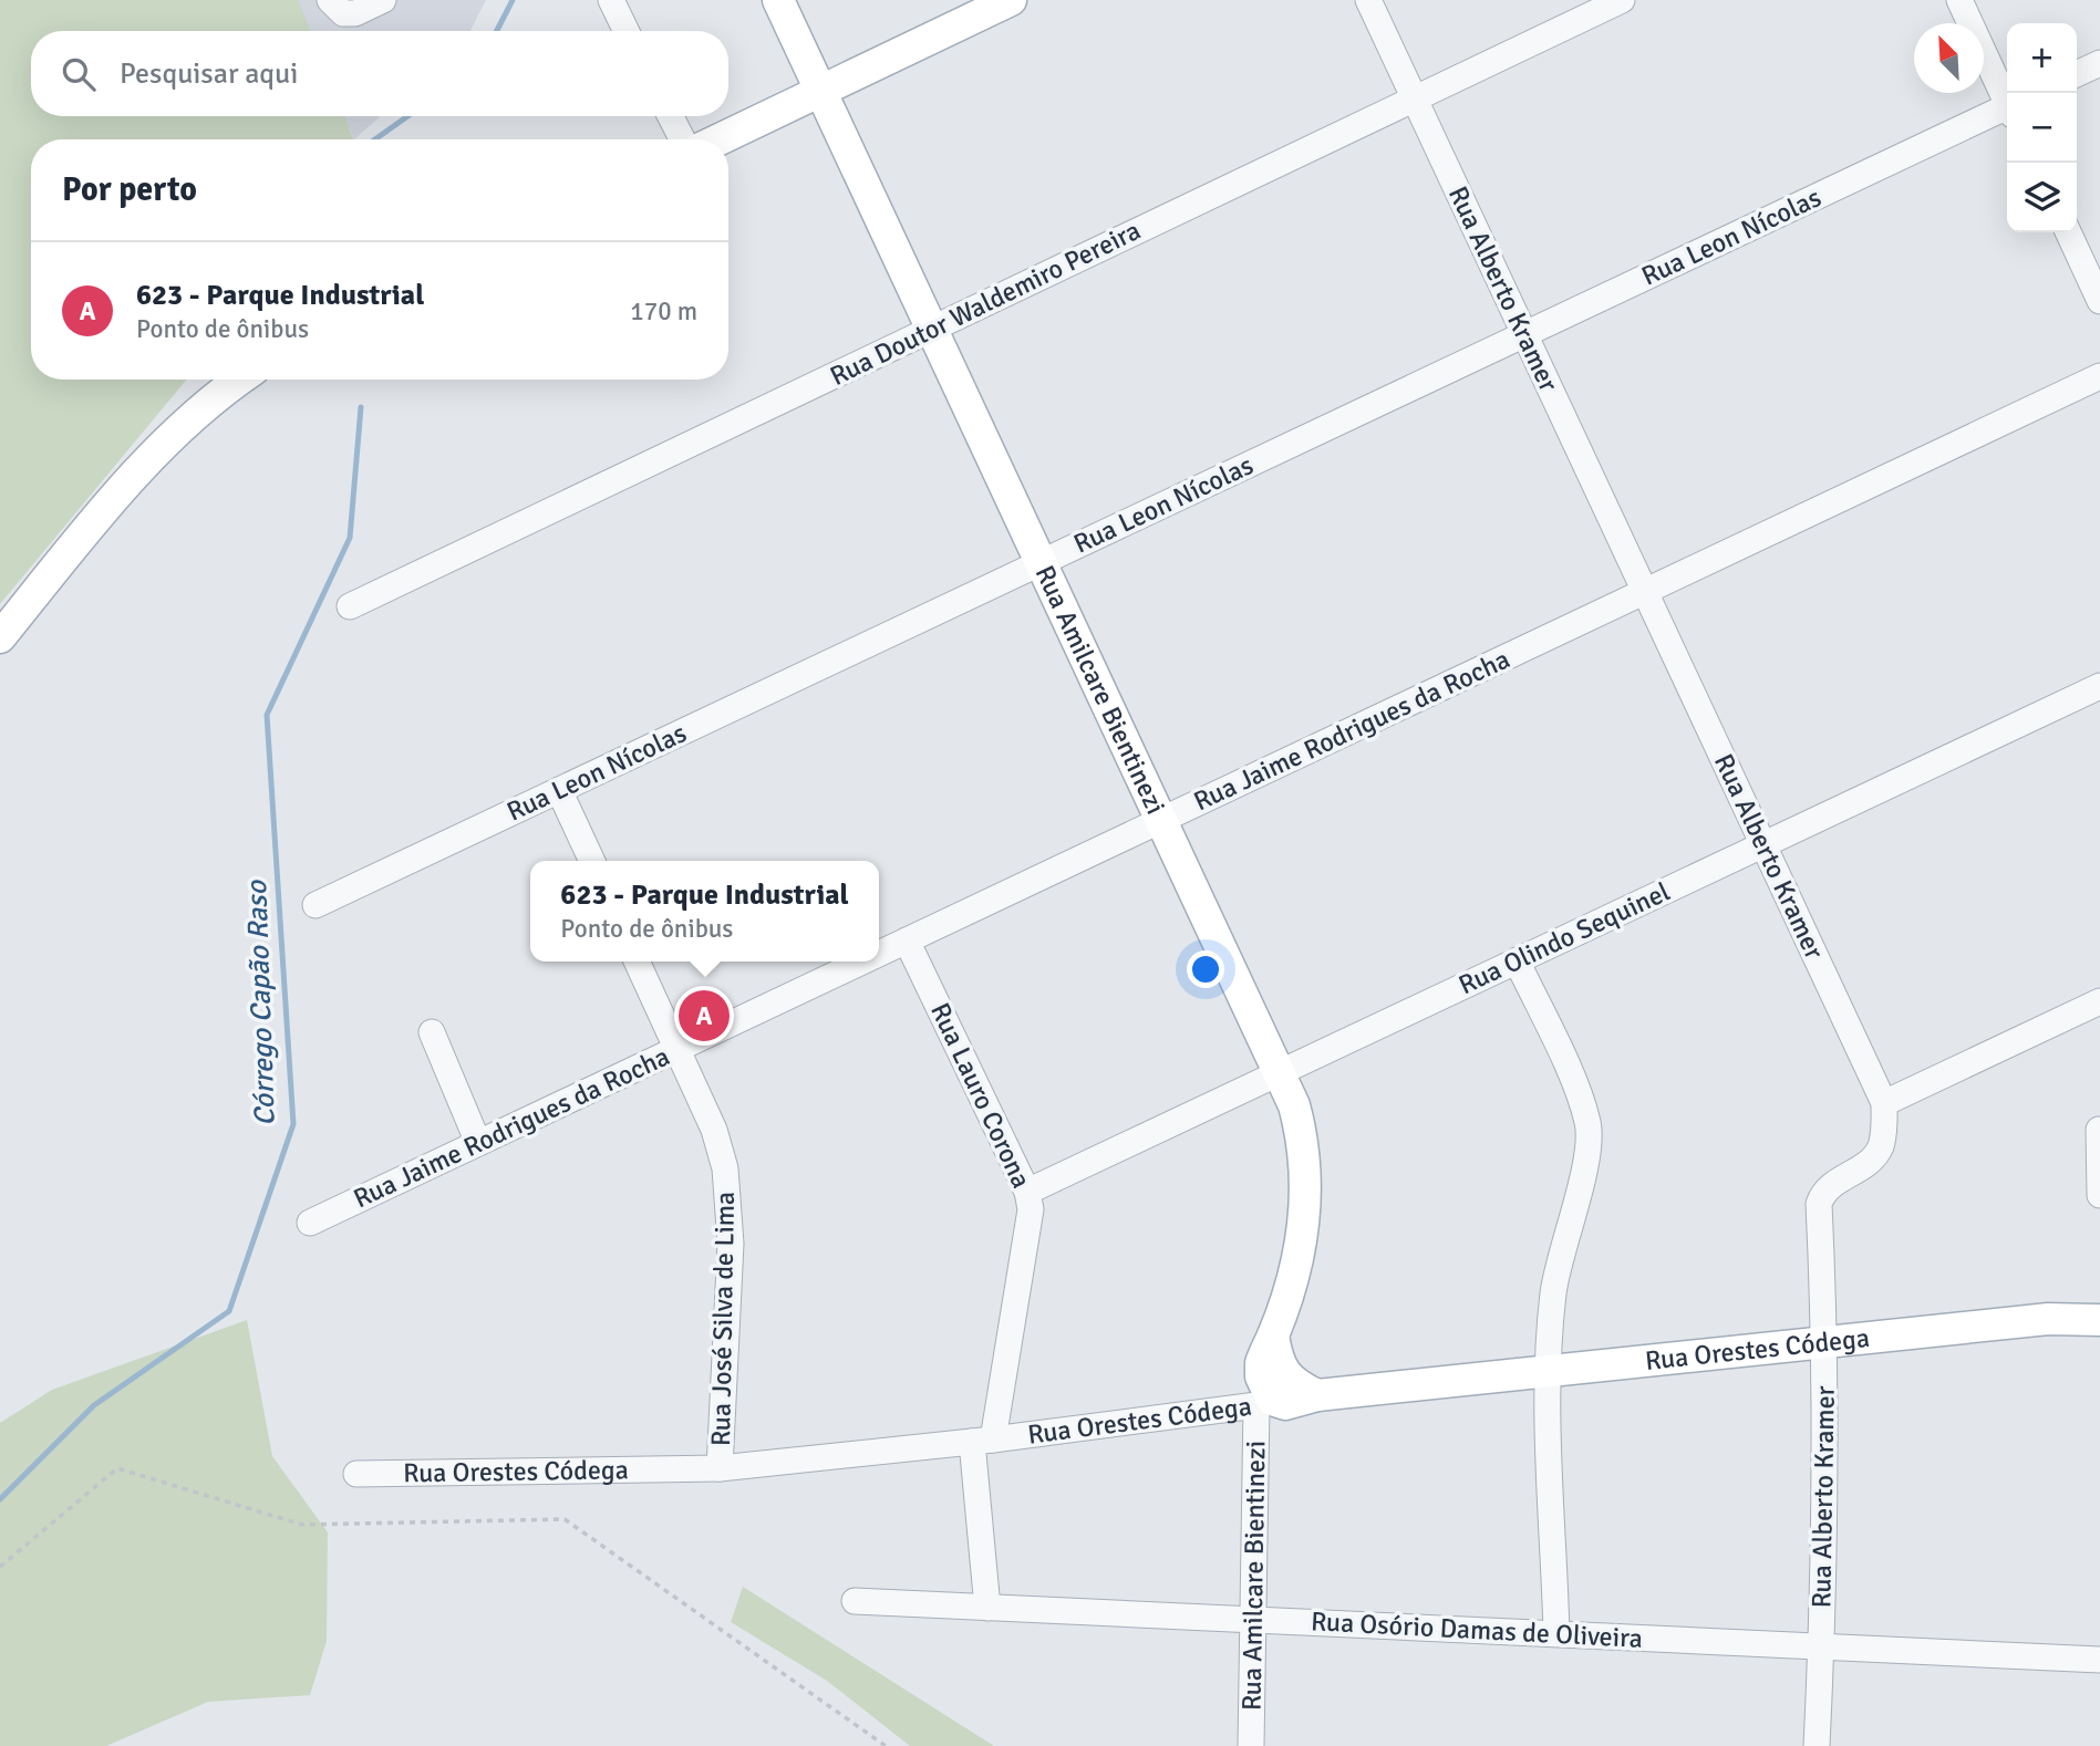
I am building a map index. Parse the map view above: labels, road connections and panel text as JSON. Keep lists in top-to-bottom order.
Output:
{
  "streets": {
    "main road": ["Rua Amilcare Bientinezi", "Rua Orestes Códega"],
    "street": [
      "Rua Leon Nícolas",
      "Rua Alberto Kramer",
      "Rua Doutor Waldemiro Pereira",
      "Rua Jaime Rodrigues da Rocha",
      "Rua Olindo Sequinel",
      "Rua Lauro Corona",
      "Rua José Silva de Lima",
      "Rua Osório Damas de Oliveira"
    ]
  },
  "crossings": [
    ["Rua Leon Nícolas", "Rua Alberto Kramer"],
    ["Rua Leon Nícolas", "Rua Amilcare Bientinezi"],
    ["Rua Alberto Kramer", "Rua Doutor Waldemiro Pereira"],
    ["Rua Alberto Kramer", "Rua Jaime Rodrigues da Rocha"],
    ["Rua Alberto Kramer", "Rua Olindo Sequinel"],
    ["Rua Alberto Kramer", "Rua Orestes Códega"],
    ["Rua Alberto Kramer", "Rua Osório Damas de Oliveira"],
    ["Rua Doutor Waldemiro Pereira", "Rua Amilcare Bientinezi"],
    ["Rua Amilcare Bientinezi", "Rua Jaime Rodrigues da Rocha"],
    ["Rua Amilcare Bientinezi", "Rua Olindo Sequinel"],
    ["Rua Amilcare Bientinezi", "Rua Orestes Códega"],
    ["Rua Amilcare Bientinezi", "Rua Osório Damas de Oliveira"],
    ["Rua Jaime Rodrigues da Rocha", "Rua Lauro Corona"],
    ["Rua Jaime Rodrigues da Rocha", "Rua José Silva de Lima"],
    ["Rua Olindo Sequinel", "Rua Lauro Corona"],
    ["Rua Lauro Corona", "Rua Orestes Códega"],
    ["Rua Lauro Corona", "Rua Osório Damas de Oliveira"],
    ["Rua José Silva de Lima", "Rua Orestes Códega"]
  ],
  "water": ["Córrego Capão Raso"],
  "north": "top left",
  "page": {
    "map_buttons": ["+", "−"],
    "search": "Pesquisar aqui",
    "heading": "Por perto",
    "list": [
      {
        "mark": "A",
        "name": "623 - Parque Industrial",
        "note": "Ponto de ônibus",
        "value": "170 m"
      }
    ],
    "popup": ["623 - Parque Industrial", "Ponto de ônibus"],
    "pins": "A"
  }
}
